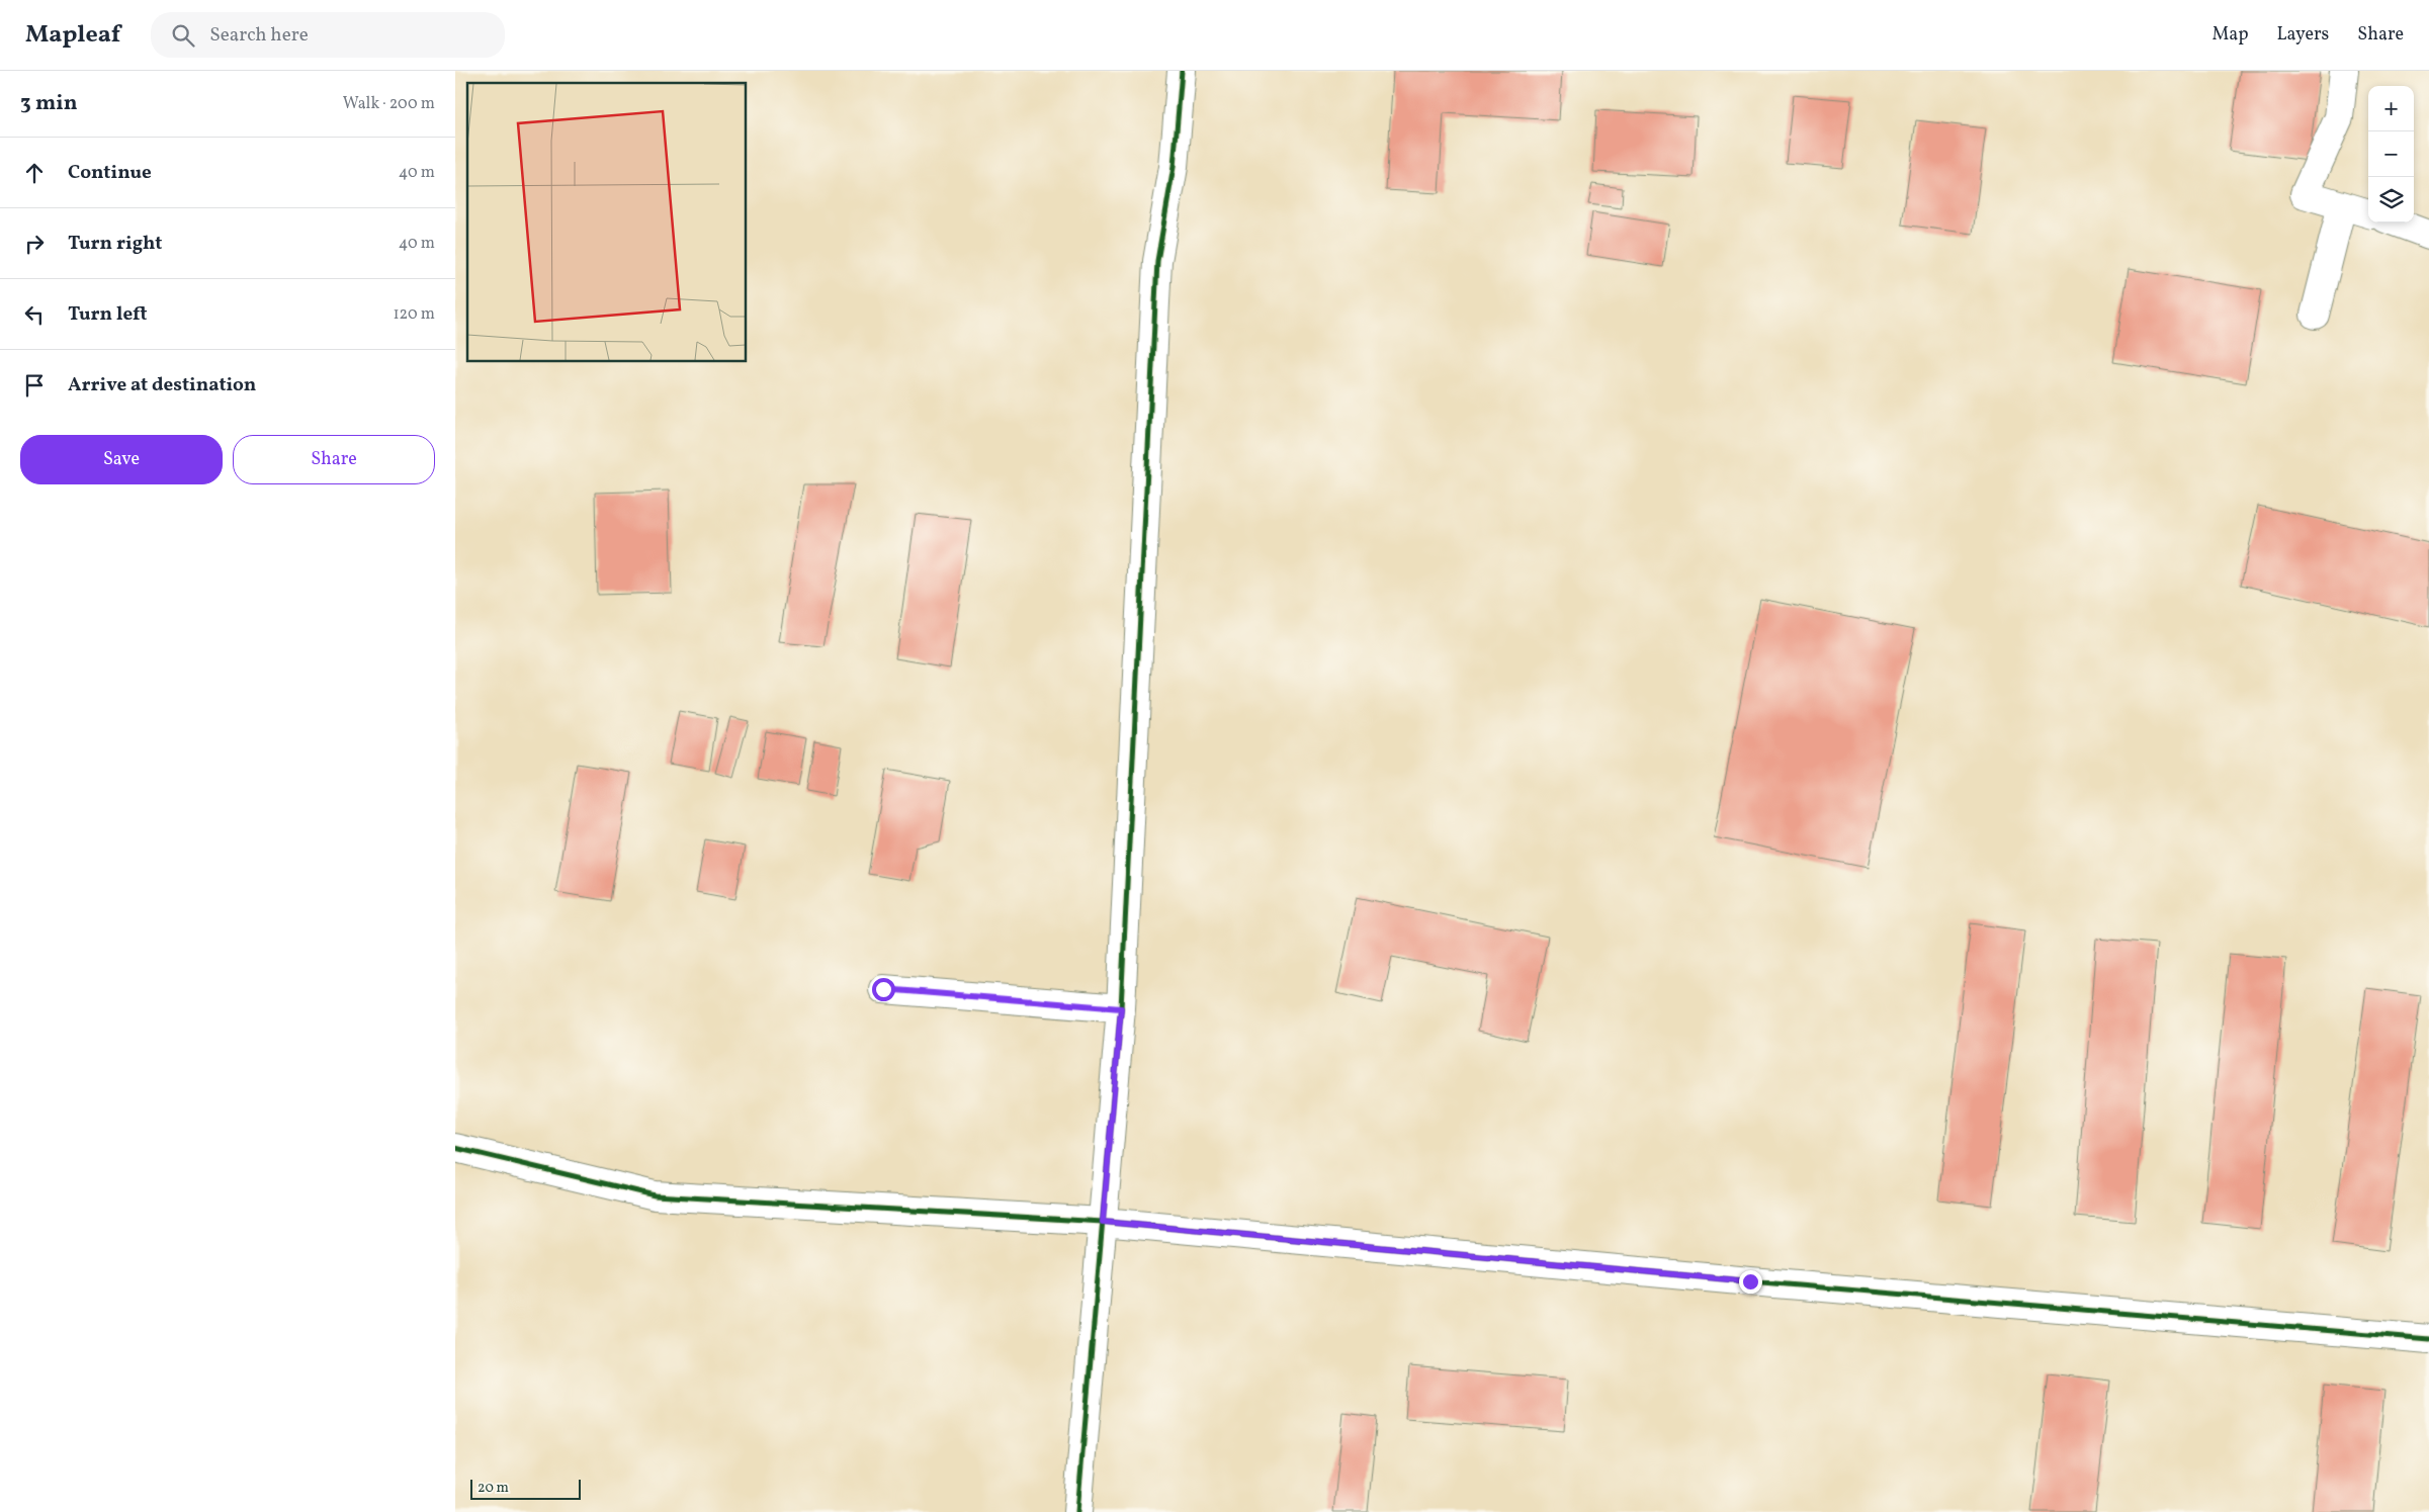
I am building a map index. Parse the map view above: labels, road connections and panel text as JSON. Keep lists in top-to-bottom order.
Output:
{
  "scale_bar": "20 m",
  "page": {
    "header": "Mapleaf",
    "search": "Search here",
    "nav": ["Map", "Layers", "Share"],
    "heading": ["3 min", "Walk · 200 m"],
    "map_buttons": ["+", "−"],
    "list": [
      ["Continue", "40 m"],
      ["Turn right", "40 m"],
      ["Turn left", "120 m"],
      "Arrive at destination"
    ],
    "buttons": ["Save", "Share"],
    "scale": "20 m"
  }
}
